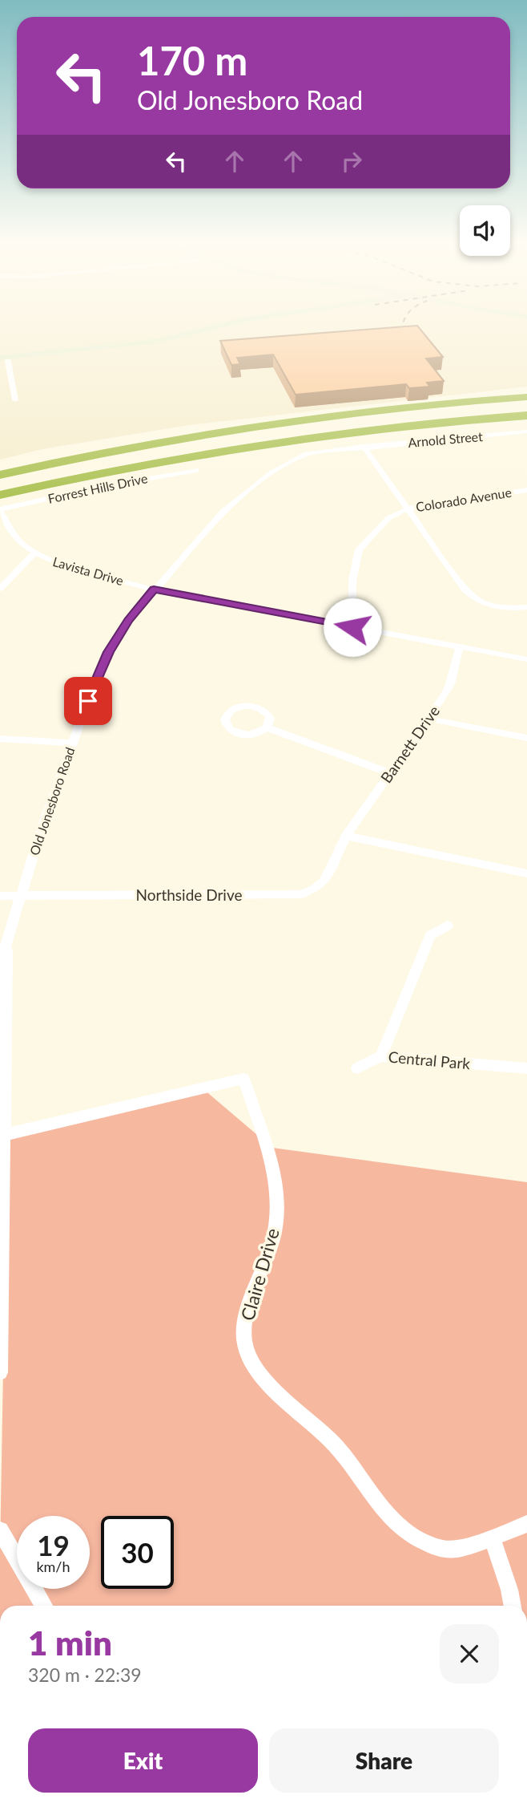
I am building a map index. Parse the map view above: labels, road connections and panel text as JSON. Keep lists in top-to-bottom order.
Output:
{
  "streets": {
    "street": [
      "Arnold Street",
      "Forrest Hills Drive",
      "Colorado Avenue",
      "Lavista Drive",
      "Barnett Drive",
      "Old Jonesboro Road",
      "Northside Drive",
      "Central Park",
      "Claire Drive"
    ]
  },
  "crossings": [
    ["Arnold Street", "Old Jonesboro Road"],
    ["Forrest Hills Drive", "Lavista Drive"],
    ["Colorado Avenue", "Lavista Drive"],
    ["Lavista Drive", "Barnett Drive"],
    ["Lavista Drive", "Old Jonesboro Road"],
    ["Barnett Drive", "Northside Drive"],
    ["Old Jonesboro Road", "Northside Drive"]
  ],
  "page": {
    "turn": ["170 m", "Old Jonesboro Road"],
    "speed": "19 km/h",
    "limit": "30",
    "heading": ["1 min", "320 m · 22:39"],
    "buttons": ["Exit", "Share"]
  }
}
